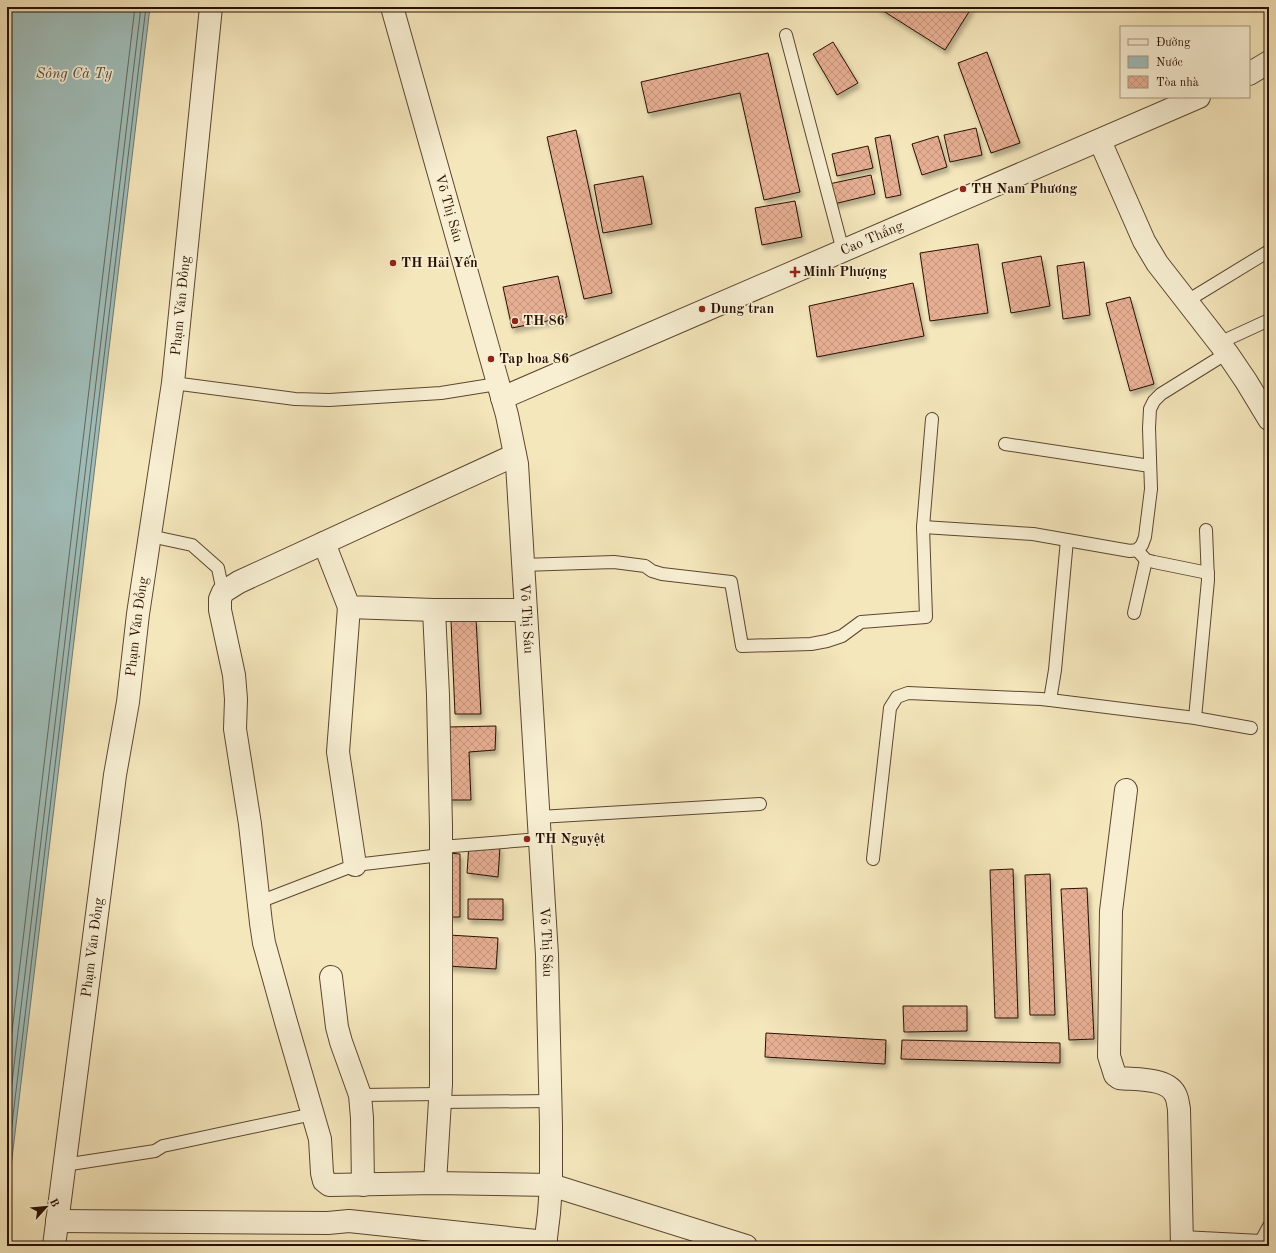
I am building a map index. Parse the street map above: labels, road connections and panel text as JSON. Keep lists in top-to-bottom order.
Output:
{
  "streets": {
    "street": ["Võ Thị Sáu", "Cao Thắng", "Phạm Văn Đồng"]
  },
  "crossings": [
    ["Võ Thị Sáu", "Cao Thắng"]
  ],
  "water": ["Sông Cà Ty"],
  "places": {
    "other": [
      "TH Nam Phương",
      "TH Hải Yến",
      "Dung tran",
      "TH 86",
      "Tap hoa 86",
      "TH Nguyệt"
    ],
    "health": ["Minh Phượng"]
  },
  "legend": ["Đường", "Nước", "Tòa nhà"],
  "north": "top right"
}
